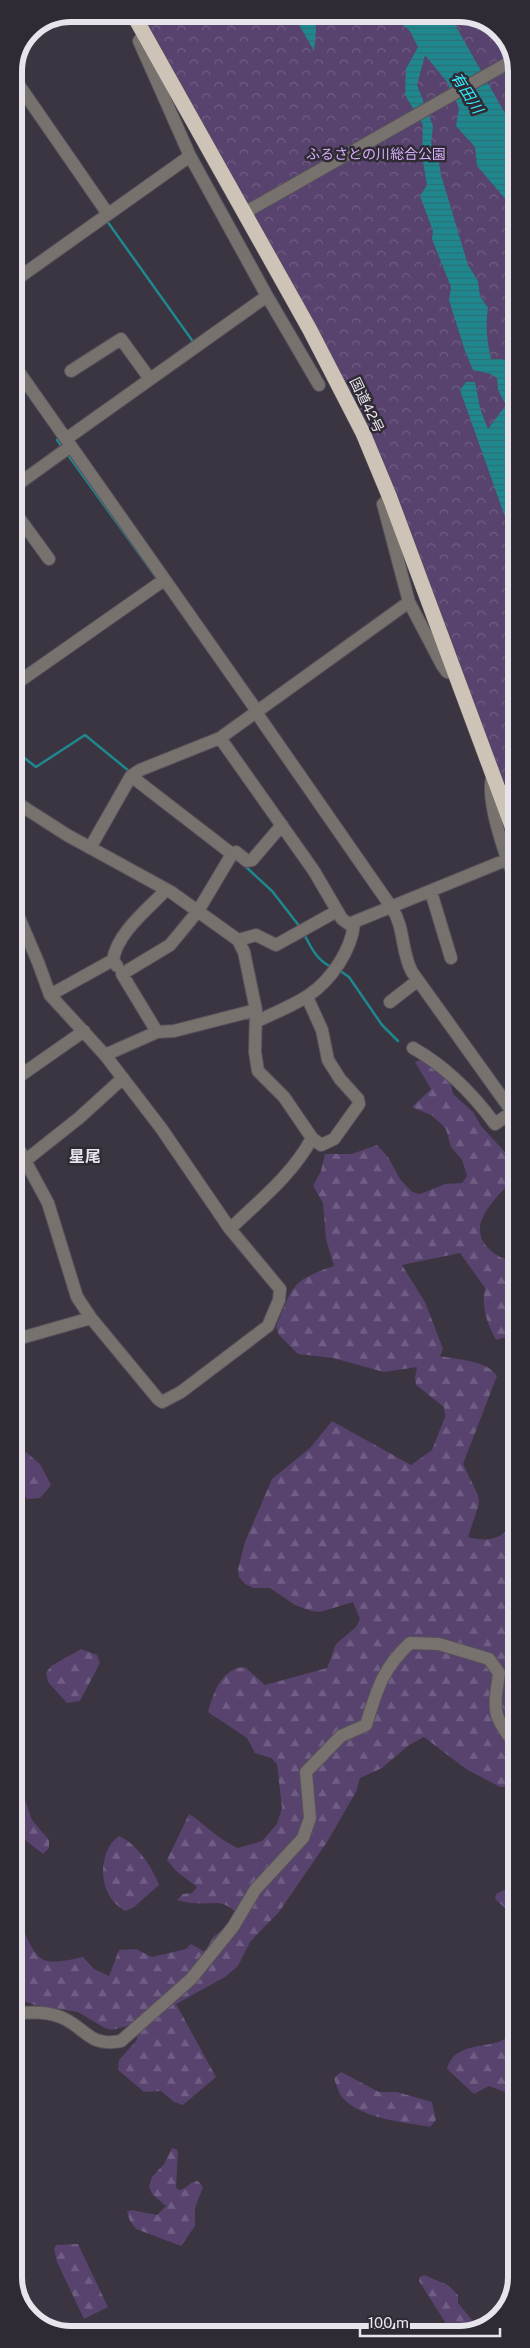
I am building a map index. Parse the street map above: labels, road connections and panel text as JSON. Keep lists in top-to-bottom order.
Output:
{
  "streets": {
    "highway": ["国道42号"]
  },
  "districts": ["星尾"],
  "water": ["有田川"],
  "parks": ["ふるさとの川総合公園"],
  "scale_bar": "100 m"
}
